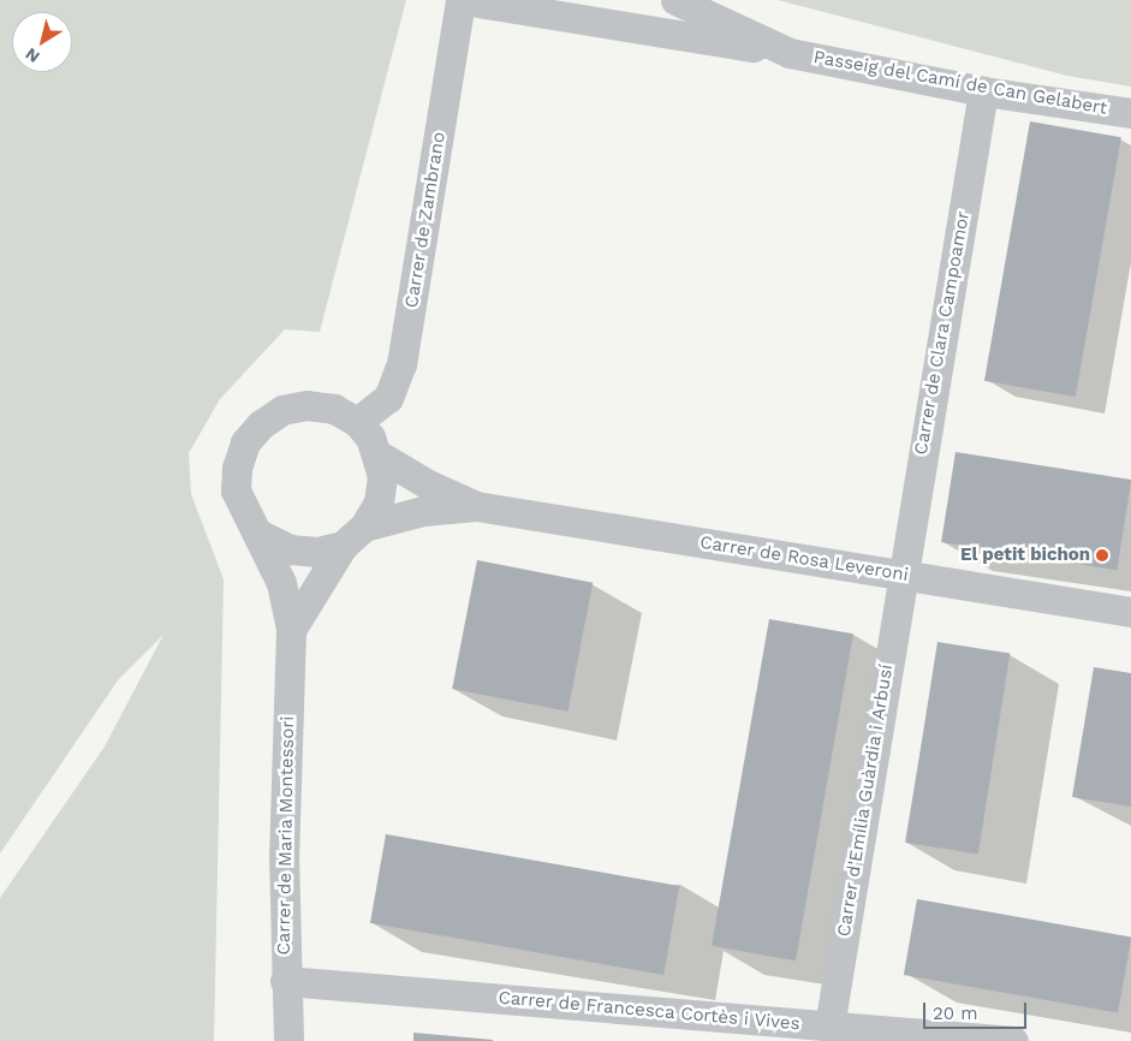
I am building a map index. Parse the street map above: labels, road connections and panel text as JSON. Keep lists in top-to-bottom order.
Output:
{
  "streets": {
    "street": [
      "Passeig del Camí de Can Gelabert",
      "Carrer de Zambrano",
      "Carrer de Clara Campoamor",
      "Carrer de Rosa Leveroni",
      "Carrer d'Emília Guàrdia i Arbusí",
      "Carrer de Maria Montessori",
      "Carrer de Francesca Cortès i Vives"
    ]
  },
  "crossings": [
    ["Passeig del Camí de Can Gelabert", "Carrer de Zambrano"],
    ["Passeig del Camí de Can Gelabert", "Carrer de Clara Campoamor"],
    ["Carrer de Zambrano", "Carrer de Rosa Leveroni"],
    ["Carrer de Zambrano", "Carrer de Maria Montessori"],
    ["Carrer de Clara Campoamor", "Carrer de Rosa Leveroni"],
    ["Carrer de Clara Campoamor", "Carrer d'Emília Guàrdia i Arbusí"],
    ["Carrer de Rosa Leveroni", "Carrer d'Emília Guàrdia i Arbusí"],
    ["Carrer de Rosa Leveroni", "Carrer de Maria Montessori"],
    ["Carrer d'Emília Guàrdia i Arbusí", "Carrer de Francesca Cortès i Vives"],
    ["Carrer de Maria Montessori", "Carrer de Francesca Cortès i Vives"]
  ],
  "places": ["El petit bichon"],
  "scale_bar": "20 m",
  "north": "bottom left"
}
